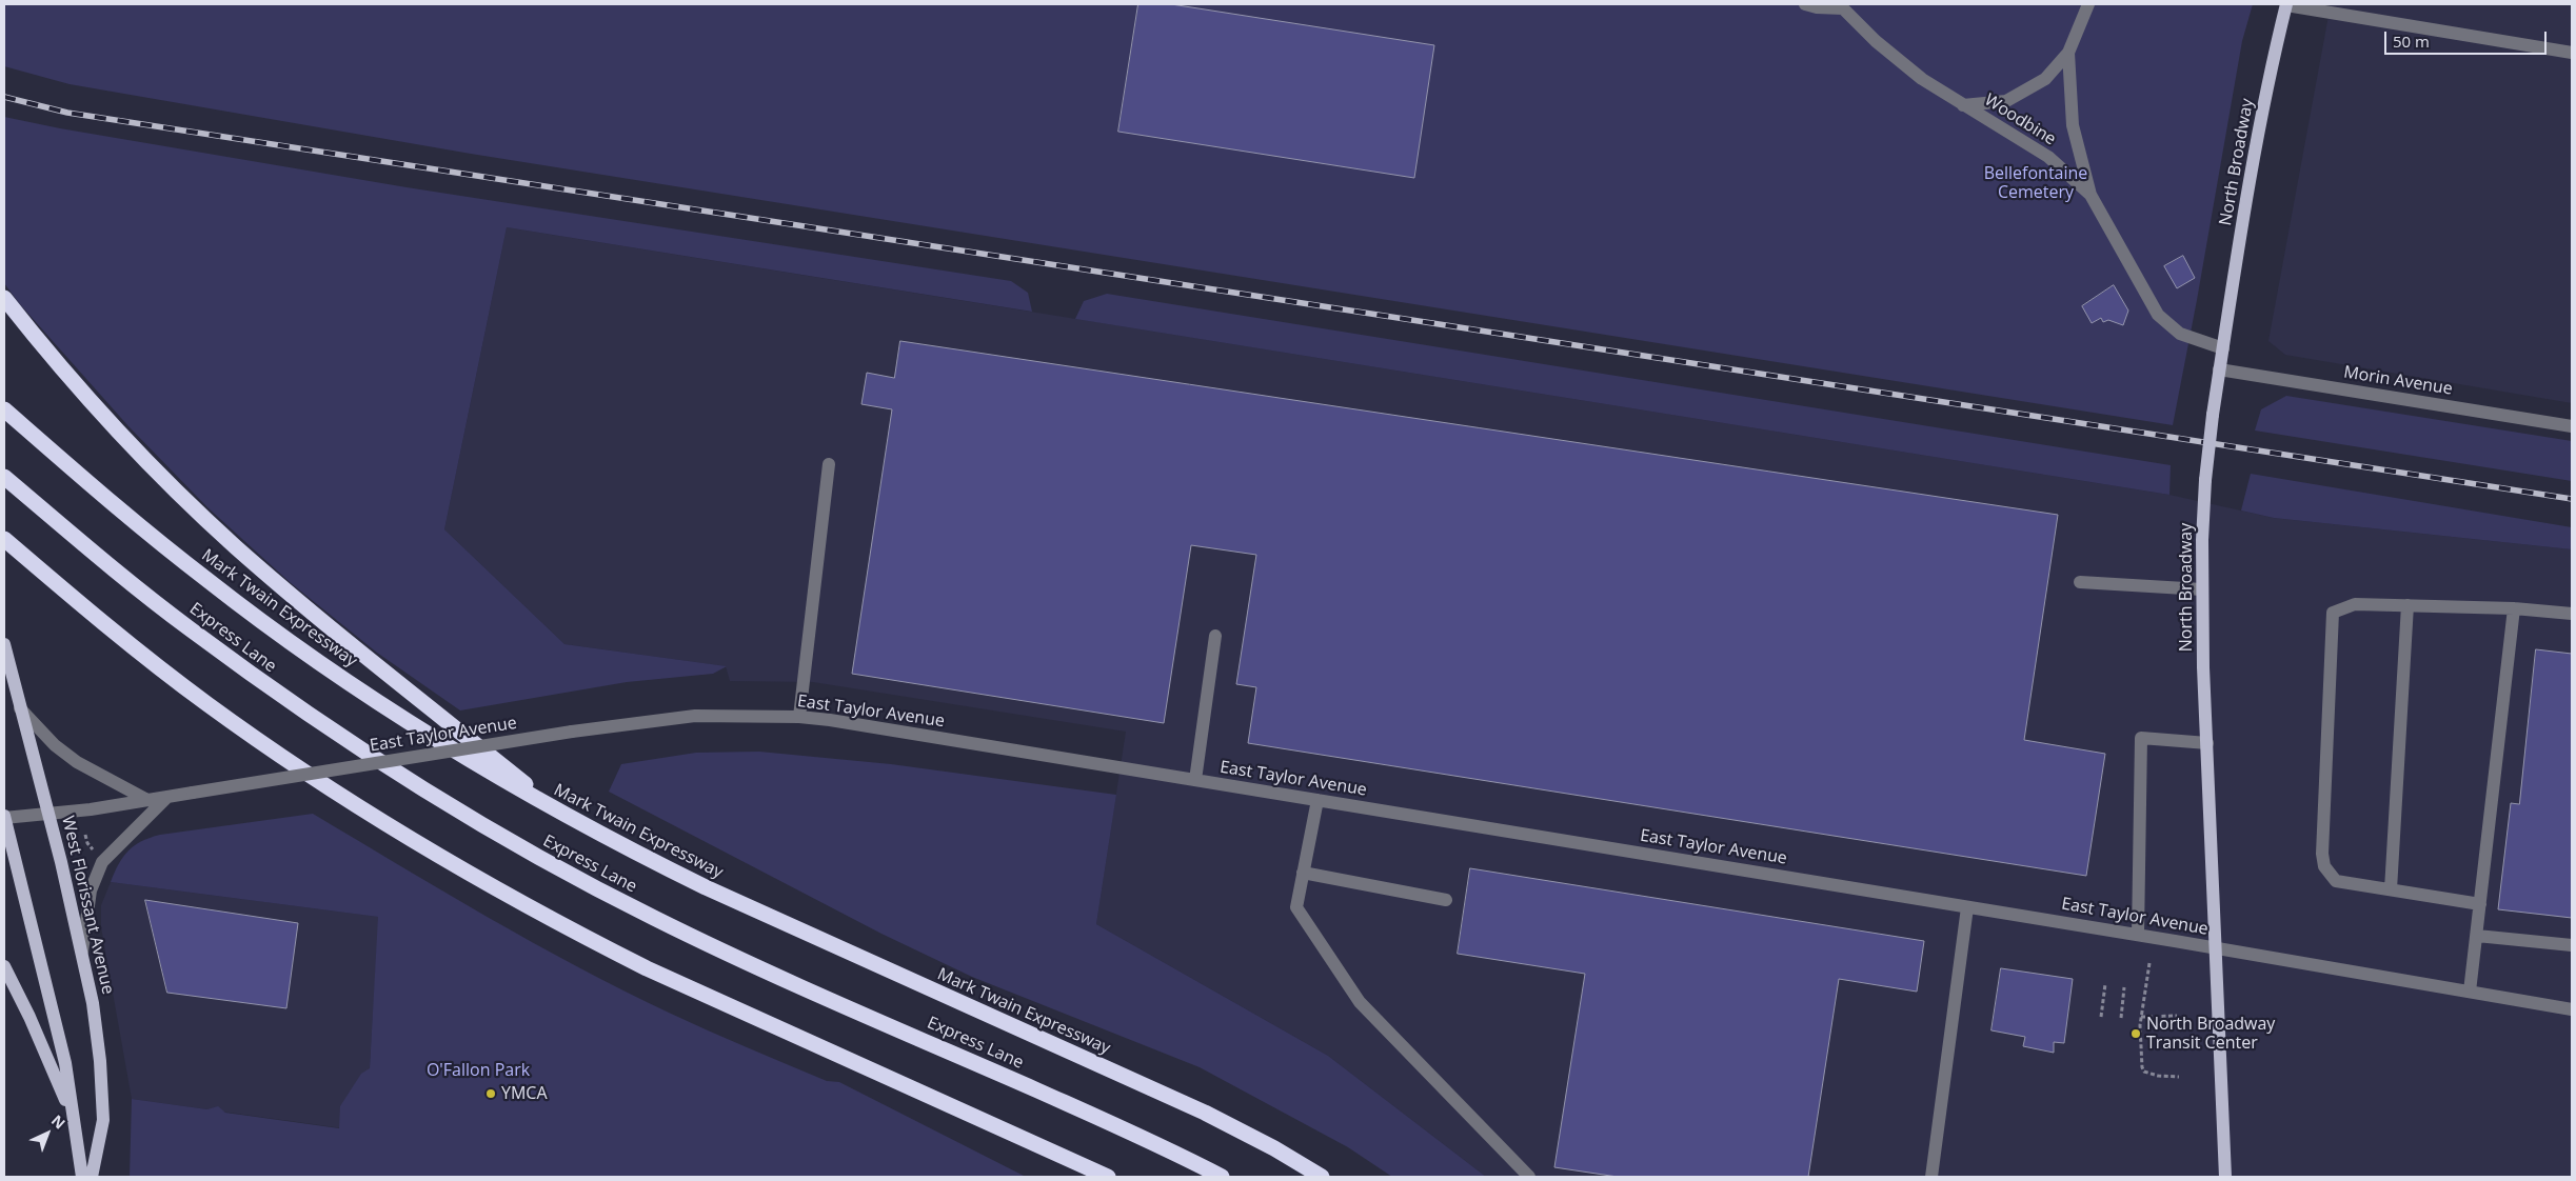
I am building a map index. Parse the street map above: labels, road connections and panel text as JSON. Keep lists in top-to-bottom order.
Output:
{
  "streets": {
    "highway": ["Mark Twain Expressway", "Express Lane"],
    "main road": ["North Broadway", "West Florissant Avenue"],
    "street": ["Woodbine", "Morin Avenue", "East Taylor Avenue"]
  },
  "crossings": [
    ["Woodbine", "North Broadway"],
    ["North Broadway", "Morin Avenue"],
    ["North Broadway", "East Taylor Avenue"],
    ["East Taylor Avenue", "West Florissant Avenue"]
  ],
  "parks": ["Bellefontaine Cemetery", "O'Fallon Park"],
  "places": ["North Broadway Transit Center", "YMCA"],
  "scale_bar": "50 m",
  "north": "top right"
}
